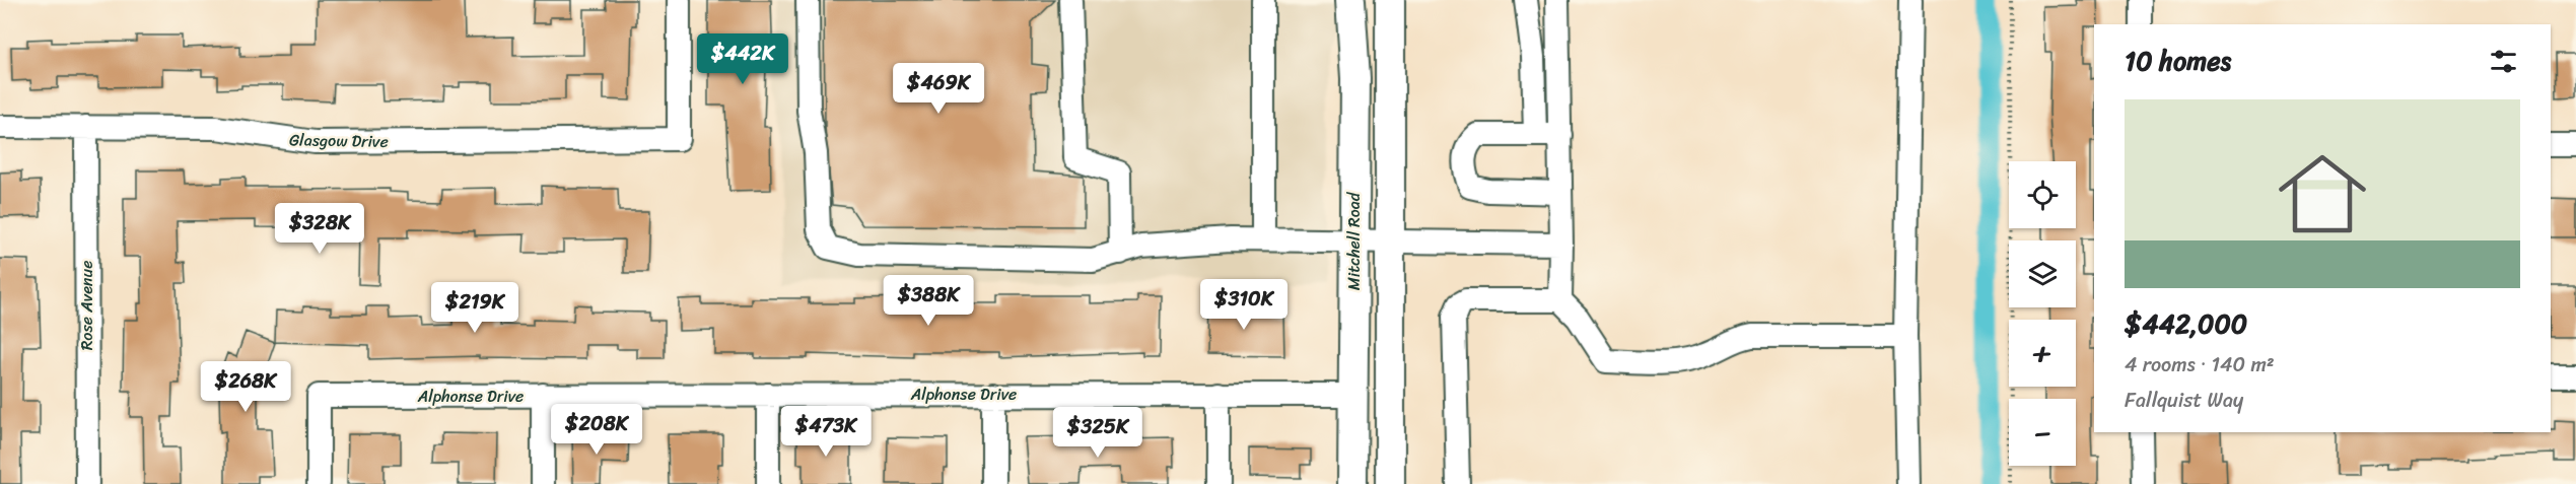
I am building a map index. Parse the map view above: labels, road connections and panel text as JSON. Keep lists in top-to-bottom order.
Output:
{
  "streets": {
    "main road": ["Mitchell Road"],
    "street": ["Glasgow Drive", "Rose Avenue", "Alphonse Drive"]
  },
  "crossings": [
    ["Glasgow Drive", "Rose Avenue"],
    ["Mitchell Road", "Alphonse Drive"]
  ],
  "page": {
    "heading": "10 homes",
    "price": [
      "$442K",
      "$469K",
      "$328K",
      "$388K",
      "$310K",
      "$219K",
      "$268K",
      "$208K",
      "$473K",
      "$325K"
    ],
    "list": [
      {
        "name": "$442,000",
        "note": "4 rooms · 140 m² · Fallquist Way"
      }
    ],
    "map_buttons": ["+", "−"]
  }
}
